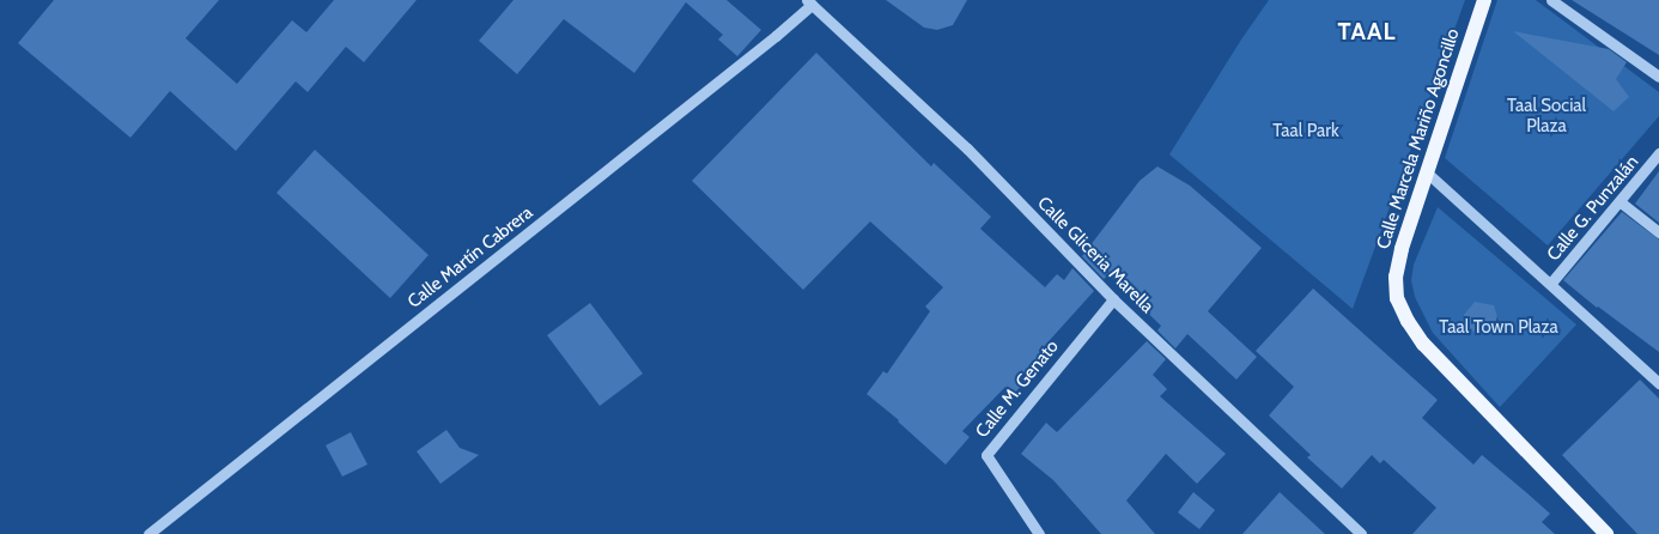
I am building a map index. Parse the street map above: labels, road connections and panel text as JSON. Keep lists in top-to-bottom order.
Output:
{
  "streets": {
    "main road": ["Calle Marcela Mariño Agoncillo"],
    "street": [
      "Calle G. Punzalán",
      "Calle Gliceria Marella",
      "Calle Martín Cabrera",
      "Calle M. Genato"
    ]
  },
  "crossings": [
    ["Calle Gliceria Marella", "Calle Martín Cabrera"],
    ["Calle Gliceria Marella", "Calle M. Genato"]
  ],
  "districts": ["TAAL"],
  "parks": ["Taal Social Plaza", "Taal Park", "Taal Town Plaza"]
}
